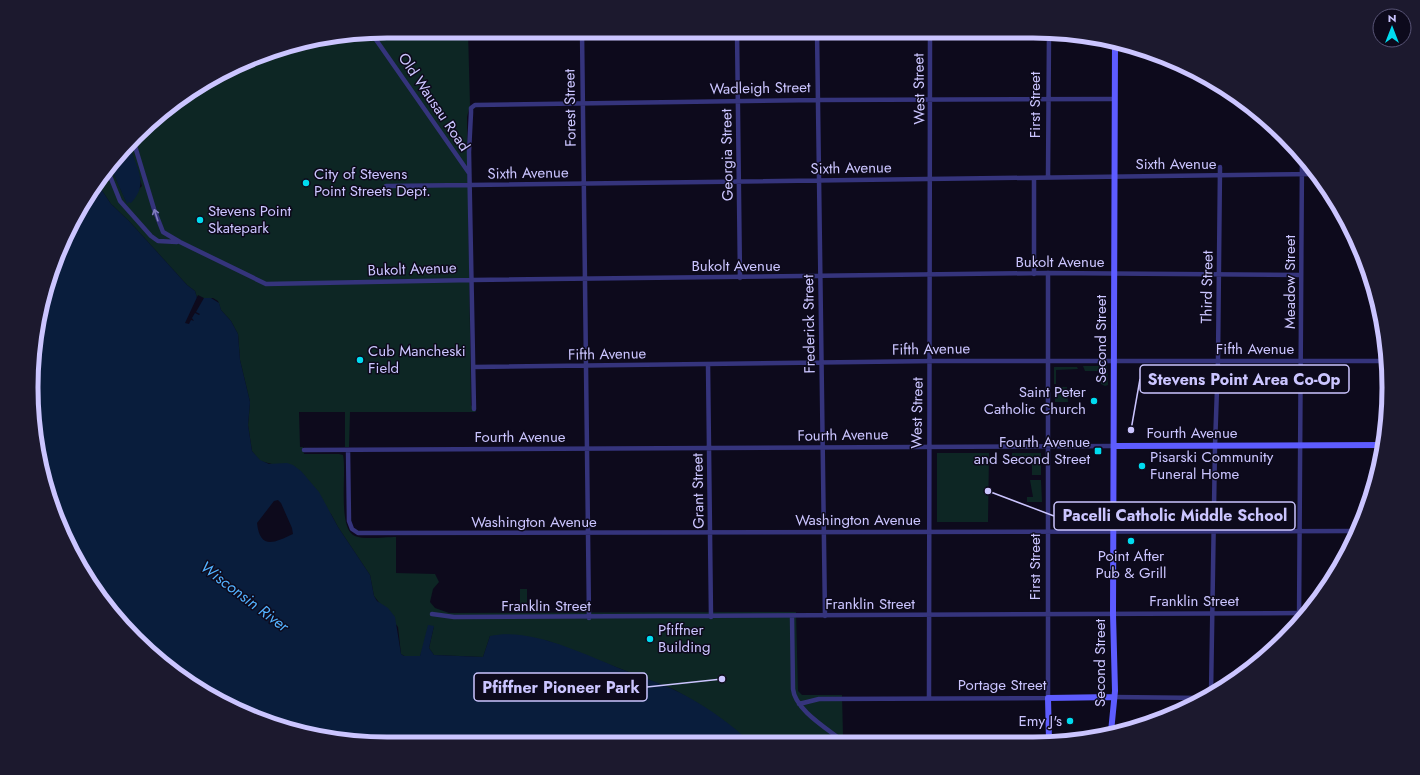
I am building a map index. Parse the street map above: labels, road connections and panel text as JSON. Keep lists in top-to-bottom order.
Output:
{
  "streets": {
    "street": [
      "Wadleigh Street",
      "West Street",
      "Old Wausau Road",
      "First Street",
      "Forest Street",
      "Georgia Street",
      "Sixth Avenue",
      "Bukolt Avenue",
      "Meadow Street",
      "Third Street",
      "Frederick Street",
      "Second Street",
      "Fifth Avenue",
      "Fourth Avenue",
      "Grant Street",
      "Washington Avenue",
      "Franklin Street",
      "Portage Street"
    ]
  },
  "crossings": [
    ["Wadleigh Street", "West Street"],
    ["Wadleigh Street", "Old Wausau Road"],
    ["Wadleigh Street", "First Street"],
    ["Wadleigh Street", "Forest Street"],
    ["Wadleigh Street", "Georgia Street"],
    ["Wadleigh Street", "Frederick Street"],
    ["Wadleigh Street", "Second Street"],
    ["West Street", "Sixth Avenue"],
    ["West Street", "Bukolt Avenue"],
    ["West Street", "Fifth Avenue"],
    ["West Street", "Fourth Avenue"],
    ["West Street", "Washington Avenue"],
    ["West Street", "Franklin Street"],
    ["West Street", "Portage Street"],
    ["Old Wausau Road", "Sixth Avenue"],
    ["Old Wausau Road", "Bukolt Avenue"],
    ["Old Wausau Road", "Fifth Avenue"],
    ["First Street", "Sixth Avenue"],
    ["First Street", "Bukolt Avenue"],
    ["First Street", "Fifth Avenue"],
    ["First Street", "Fourth Avenue"],
    ["First Street", "Washington Avenue"],
    ["First Street", "Franklin Street"],
    ["First Street", "Portage Street"],
    ["Forest Street", "Sixth Avenue"],
    ["Forest Street", "Bukolt Avenue"],
    ["Georgia Street", "Sixth Avenue"],
    ["Georgia Street", "Bukolt Avenue"],
    ["Sixth Avenue", "Meadow Street"],
    ["Sixth Avenue", "Third Street"],
    ["Sixth Avenue", "Frederick Street"],
    ["Sixth Avenue", "Second Street"],
    ["Bukolt Avenue", "Meadow Street"],
    ["Bukolt Avenue", "Third Street"],
    ["Bukolt Avenue", "Frederick Street"],
    ["Bukolt Avenue", "Second Street"],
    ["Meadow Street", "Fifth Avenue"],
    ["Meadow Street", "Fourth Avenue"],
    ["Meadow Street", "Washington Avenue"],
    ["Meadow Street", "Franklin Street"],
    ["Third Street", "Fifth Avenue"],
    ["Third Street", "Fourth Avenue"],
    ["Third Street", "Washington Avenue"],
    ["Third Street", "Franklin Street"],
    ["Frederick Street", "Fifth Avenue"],
    ["Frederick Street", "Fourth Avenue"],
    ["Frederick Street", "Washington Avenue"],
    ["Frederick Street", "Franklin Street"],
    ["Second Street", "Fifth Avenue"],
    ["Second Street", "Fourth Avenue"],
    ["Second Street", "Washington Avenue"],
    ["Second Street", "Franklin Street"],
    ["Second Street", "Portage Street"],
    ["Fifth Avenue", "Grant Street"],
    ["Fourth Avenue", "Grant Street"],
    ["Fourth Avenue", "Washington Avenue"],
    ["Grant Street", "Washington Avenue"],
    ["Grant Street", "Franklin Street"]
  ],
  "water": ["Wisconsin River"],
  "places": {
    "other": [
      "City of Stevens Point Streets Dept.",
      "Stevens Point Skatepark",
      "Cub Mancheski Field",
      "Saint Peter Catholic Church",
      "Stevens Point Area Co-Op",
      "Pisarski Community Funeral Home",
      "Pacelli Catholic Middle School",
      "Point After Pub & Grill",
      "Pfiffner Building",
      "Pfiffner Pioneer Park",
      "Emy J's"
    ],
    "transit": ["Fourth Avenue and Second Street"]
  },
  "north": "top"
}
